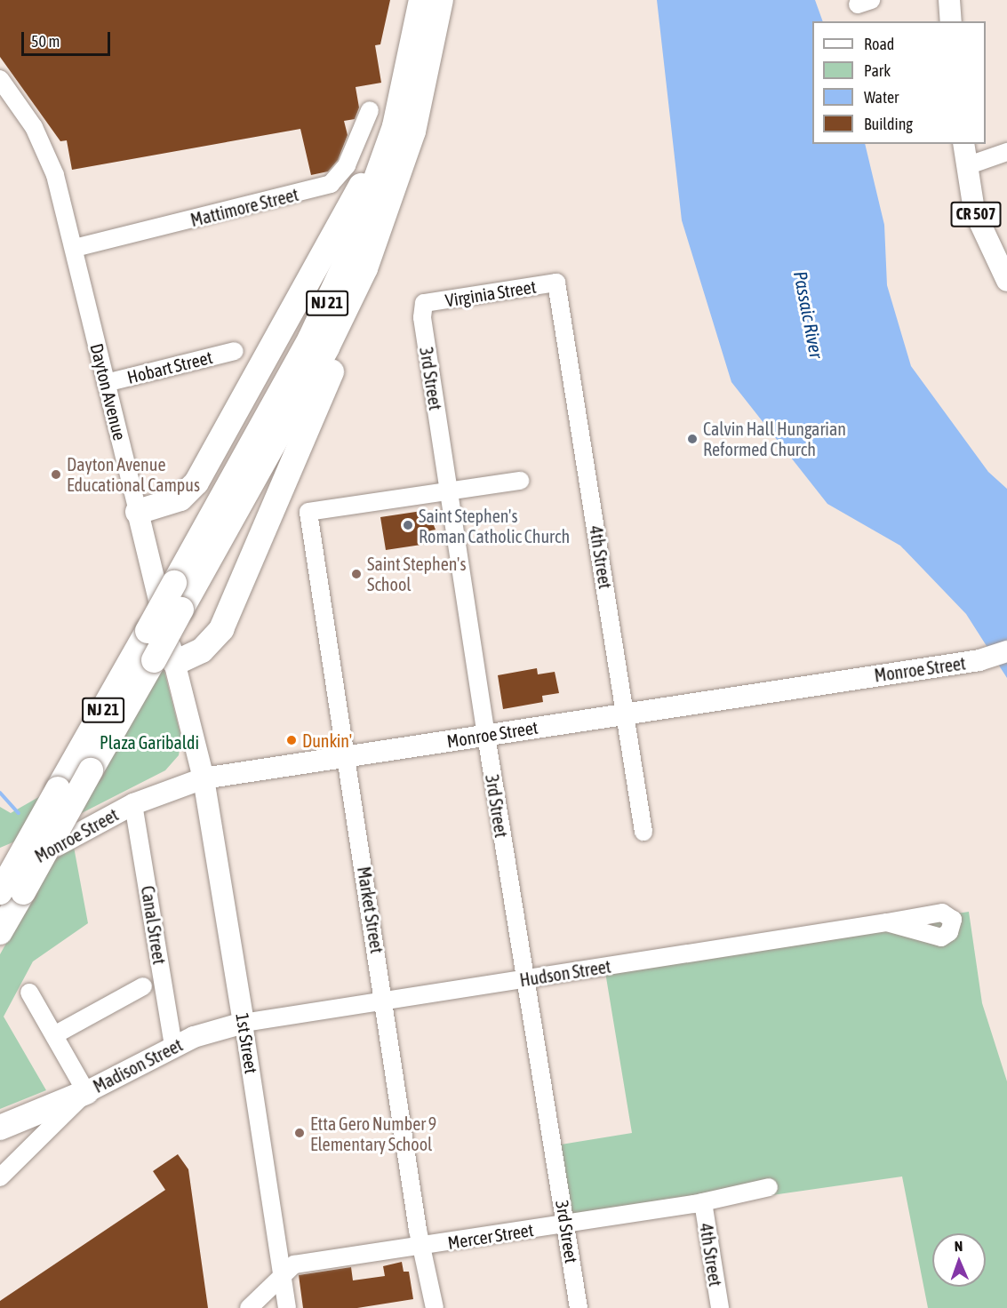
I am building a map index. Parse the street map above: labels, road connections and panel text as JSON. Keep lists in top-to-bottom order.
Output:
{
  "streets": {
    "highway": ["NJ 21"],
    "main road": [
      "CR 507",
      "Dayton Avenue",
      "Monroe Street",
      "1st Street",
      "Madison Street"
    ],
    "street": [
      "Mattimore Street",
      "Virginia Street",
      "Hobart Street",
      "3rd Street",
      "4th Street",
      "Market Street",
      "Canal Street",
      "Hudson Street",
      "Mercer Street"
    ]
  },
  "crossings": [
    ["Mattimore Street", "Dayton Avenue"],
    ["Virginia Street", "3rd Street"],
    ["Virginia Street", "4th Street"],
    ["NJ 21", "Dayton Avenue"],
    ["Hobart Street", "Dayton Avenue"],
    ["3rd Street", "Monroe Street"],
    ["3rd Street", "Market Street"],
    ["3rd Street", "Hudson Street"],
    ["3rd Street", "Mercer Street"],
    ["Dayton Avenue", "Monroe Street"],
    ["Dayton Avenue", "1st Street"],
    ["4th Street", "Monroe Street"],
    ["4th Street", "Mercer Street"],
    ["Monroe Street", "Market Street"],
    ["Monroe Street", "Canal Street"],
    ["Monroe Street", "1st Street"],
    ["Market Street", "Hudson Street"],
    ["Market Street", "Mercer Street"],
    ["Canal Street", "Madison Street"],
    ["Hudson Street", "1st Street"],
    ["Hudson Street", "Madison Street"],
    ["1st Street", "Madison Street"],
    ["1st Street", "Mercer Street"]
  ],
  "water": ["Passaic River"],
  "parks": ["Plaza Garibaldi"],
  "places": [
    "Calvin Hall Hungarian Reformed Church",
    "Dayton Avenue Educational Campus",
    "Saint Stephen's Roman Catholic Church",
    "Saint Stephen's School",
    "Dunkin'",
    "Etta Gero Number 9 Elementary School"
  ],
  "legend": [
    "Road",
    "Park",
    "Water",
    "Building"
  ],
  "scale_bar": "50 m",
  "north": "top"
}
